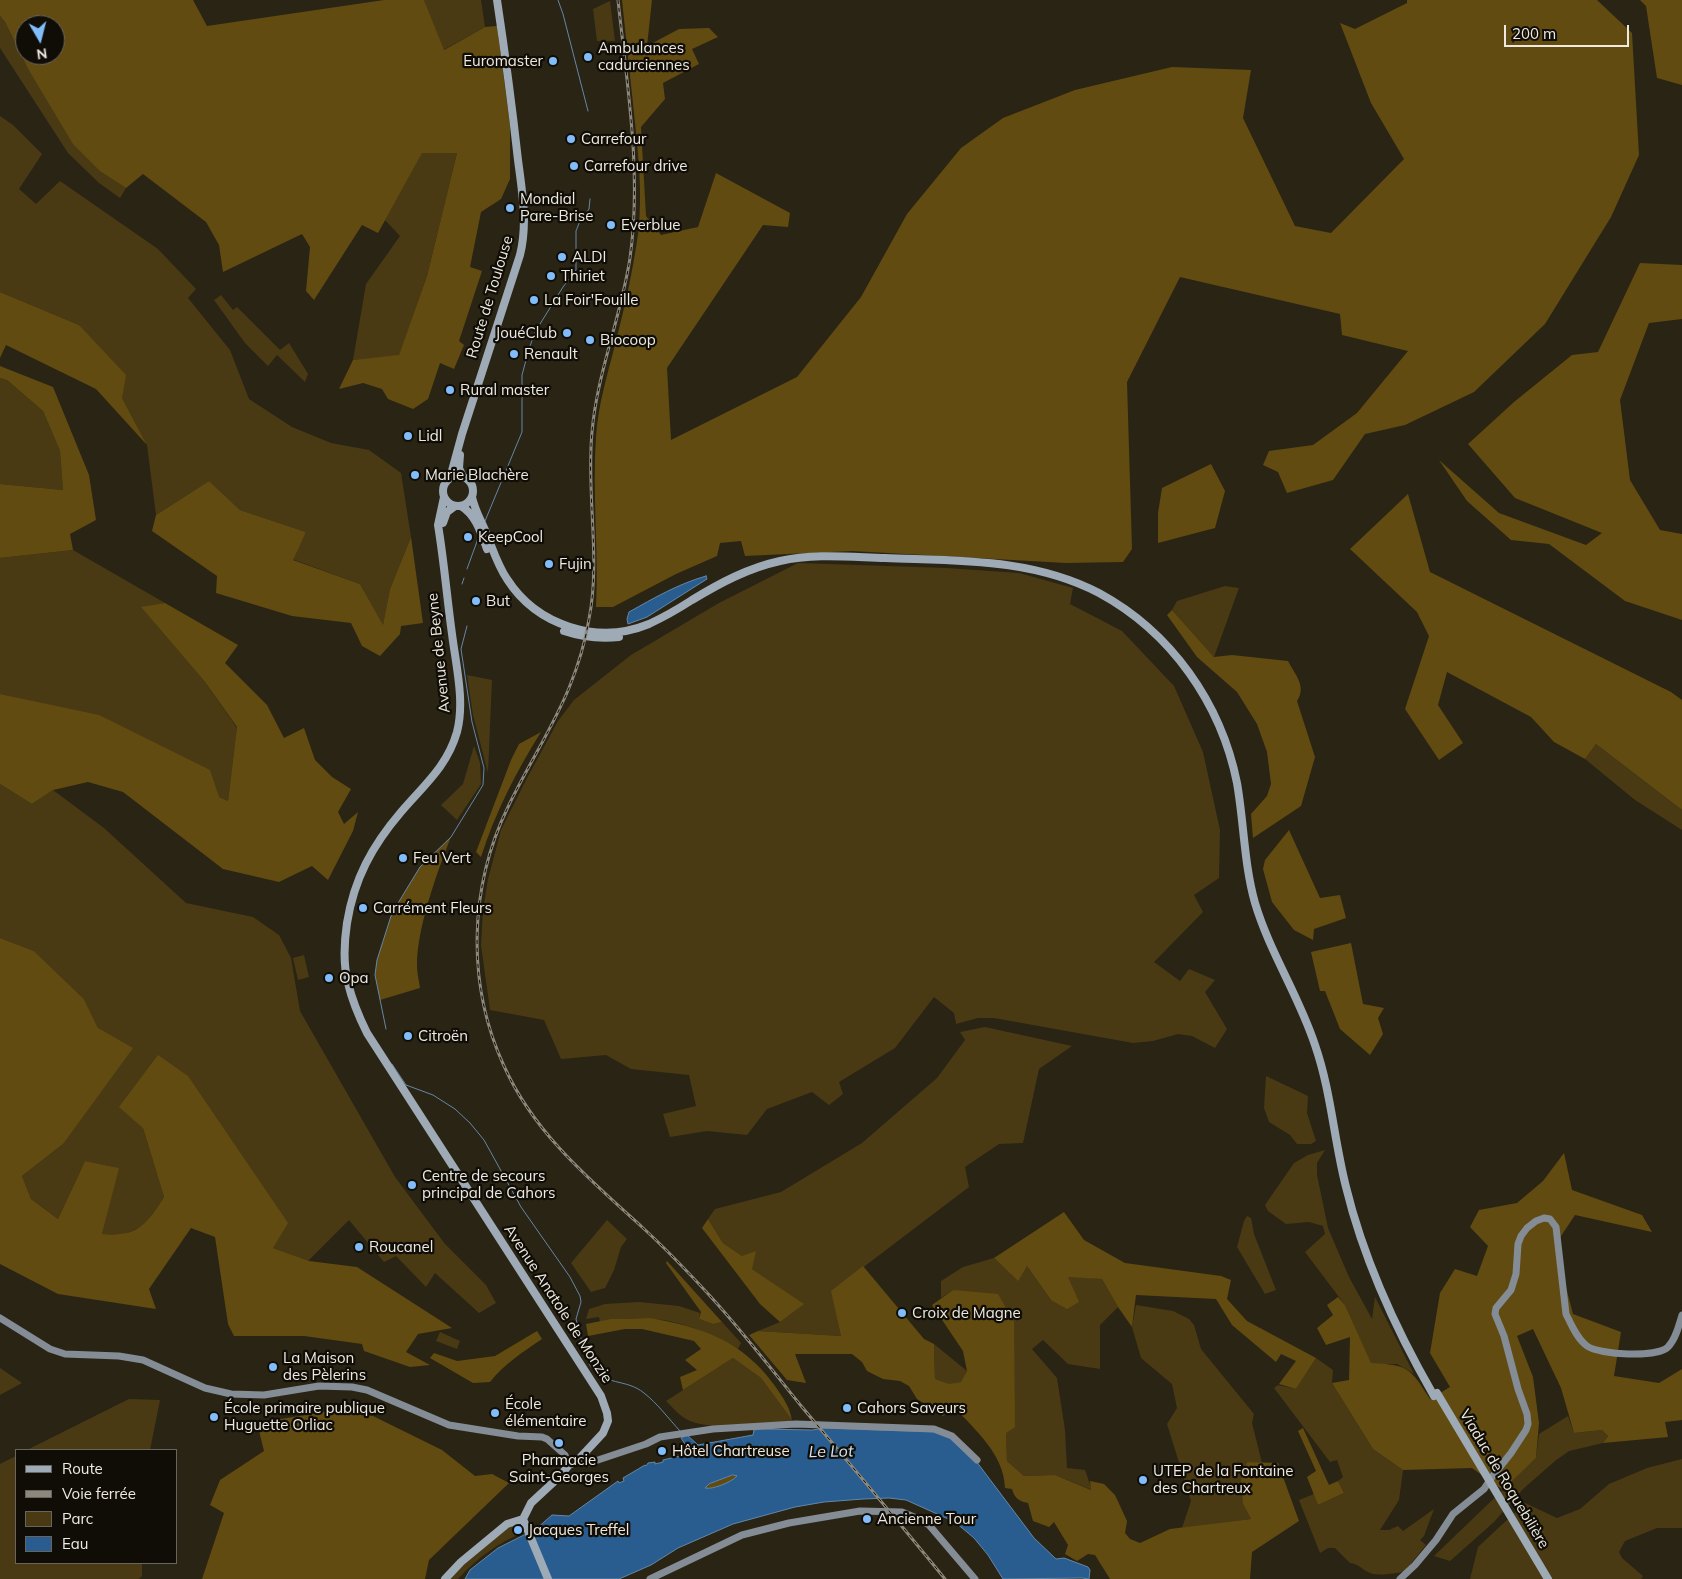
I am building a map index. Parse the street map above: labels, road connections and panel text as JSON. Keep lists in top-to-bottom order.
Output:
{
  "streets": {
    "main road": [
      "Route de Toulouse",
      "Avenue de Beyne",
      "Avenue Anatole de Monzie",
      "Viaduc de Roquebilière"
    ]
  },
  "crossings": [
    ["Route de Toulouse", "Avenue de Beyne"],
    ["Avenue de Beyne", "Avenue Anatole de Monzie"]
  ],
  "water": ["Le Lot"],
  "places": [
    "Ambulances cadurciennes",
    "Euromaster",
    "Carrefour",
    "Carrefour drive",
    "Mondial Pare-Brise",
    "Everblue",
    "ALDI",
    "Thiriet",
    "La Foir'Fouille",
    "JouéClub",
    "Biocoop",
    "Renault",
    "Rural master",
    "Lidl",
    "Marie Blachère",
    "KeepCool",
    "Fujin",
    "But",
    "Feu Vert",
    "Carrément Fleurs",
    "Opa",
    "Citroën",
    "Centre de secours principal de Cahors",
    "Roucanel",
    "Croix de Magne",
    "La Maison des Pèlerins",
    "Cahors Saveurs",
    "École élémentaire",
    "École primaire publique Huguette Orliac",
    "Pharmacie Saint-Georges",
    "Hôtel Chartreuse",
    "UTEP de la Fontaine des Chartreux",
    "Ancienne Tour",
    "Jacques Treffel"
  ],
  "legend": [
    "Route",
    "Voie ferrée",
    "Parc",
    "Eau"
  ],
  "scale_bar": "200 m",
  "north": "bottom"
}
